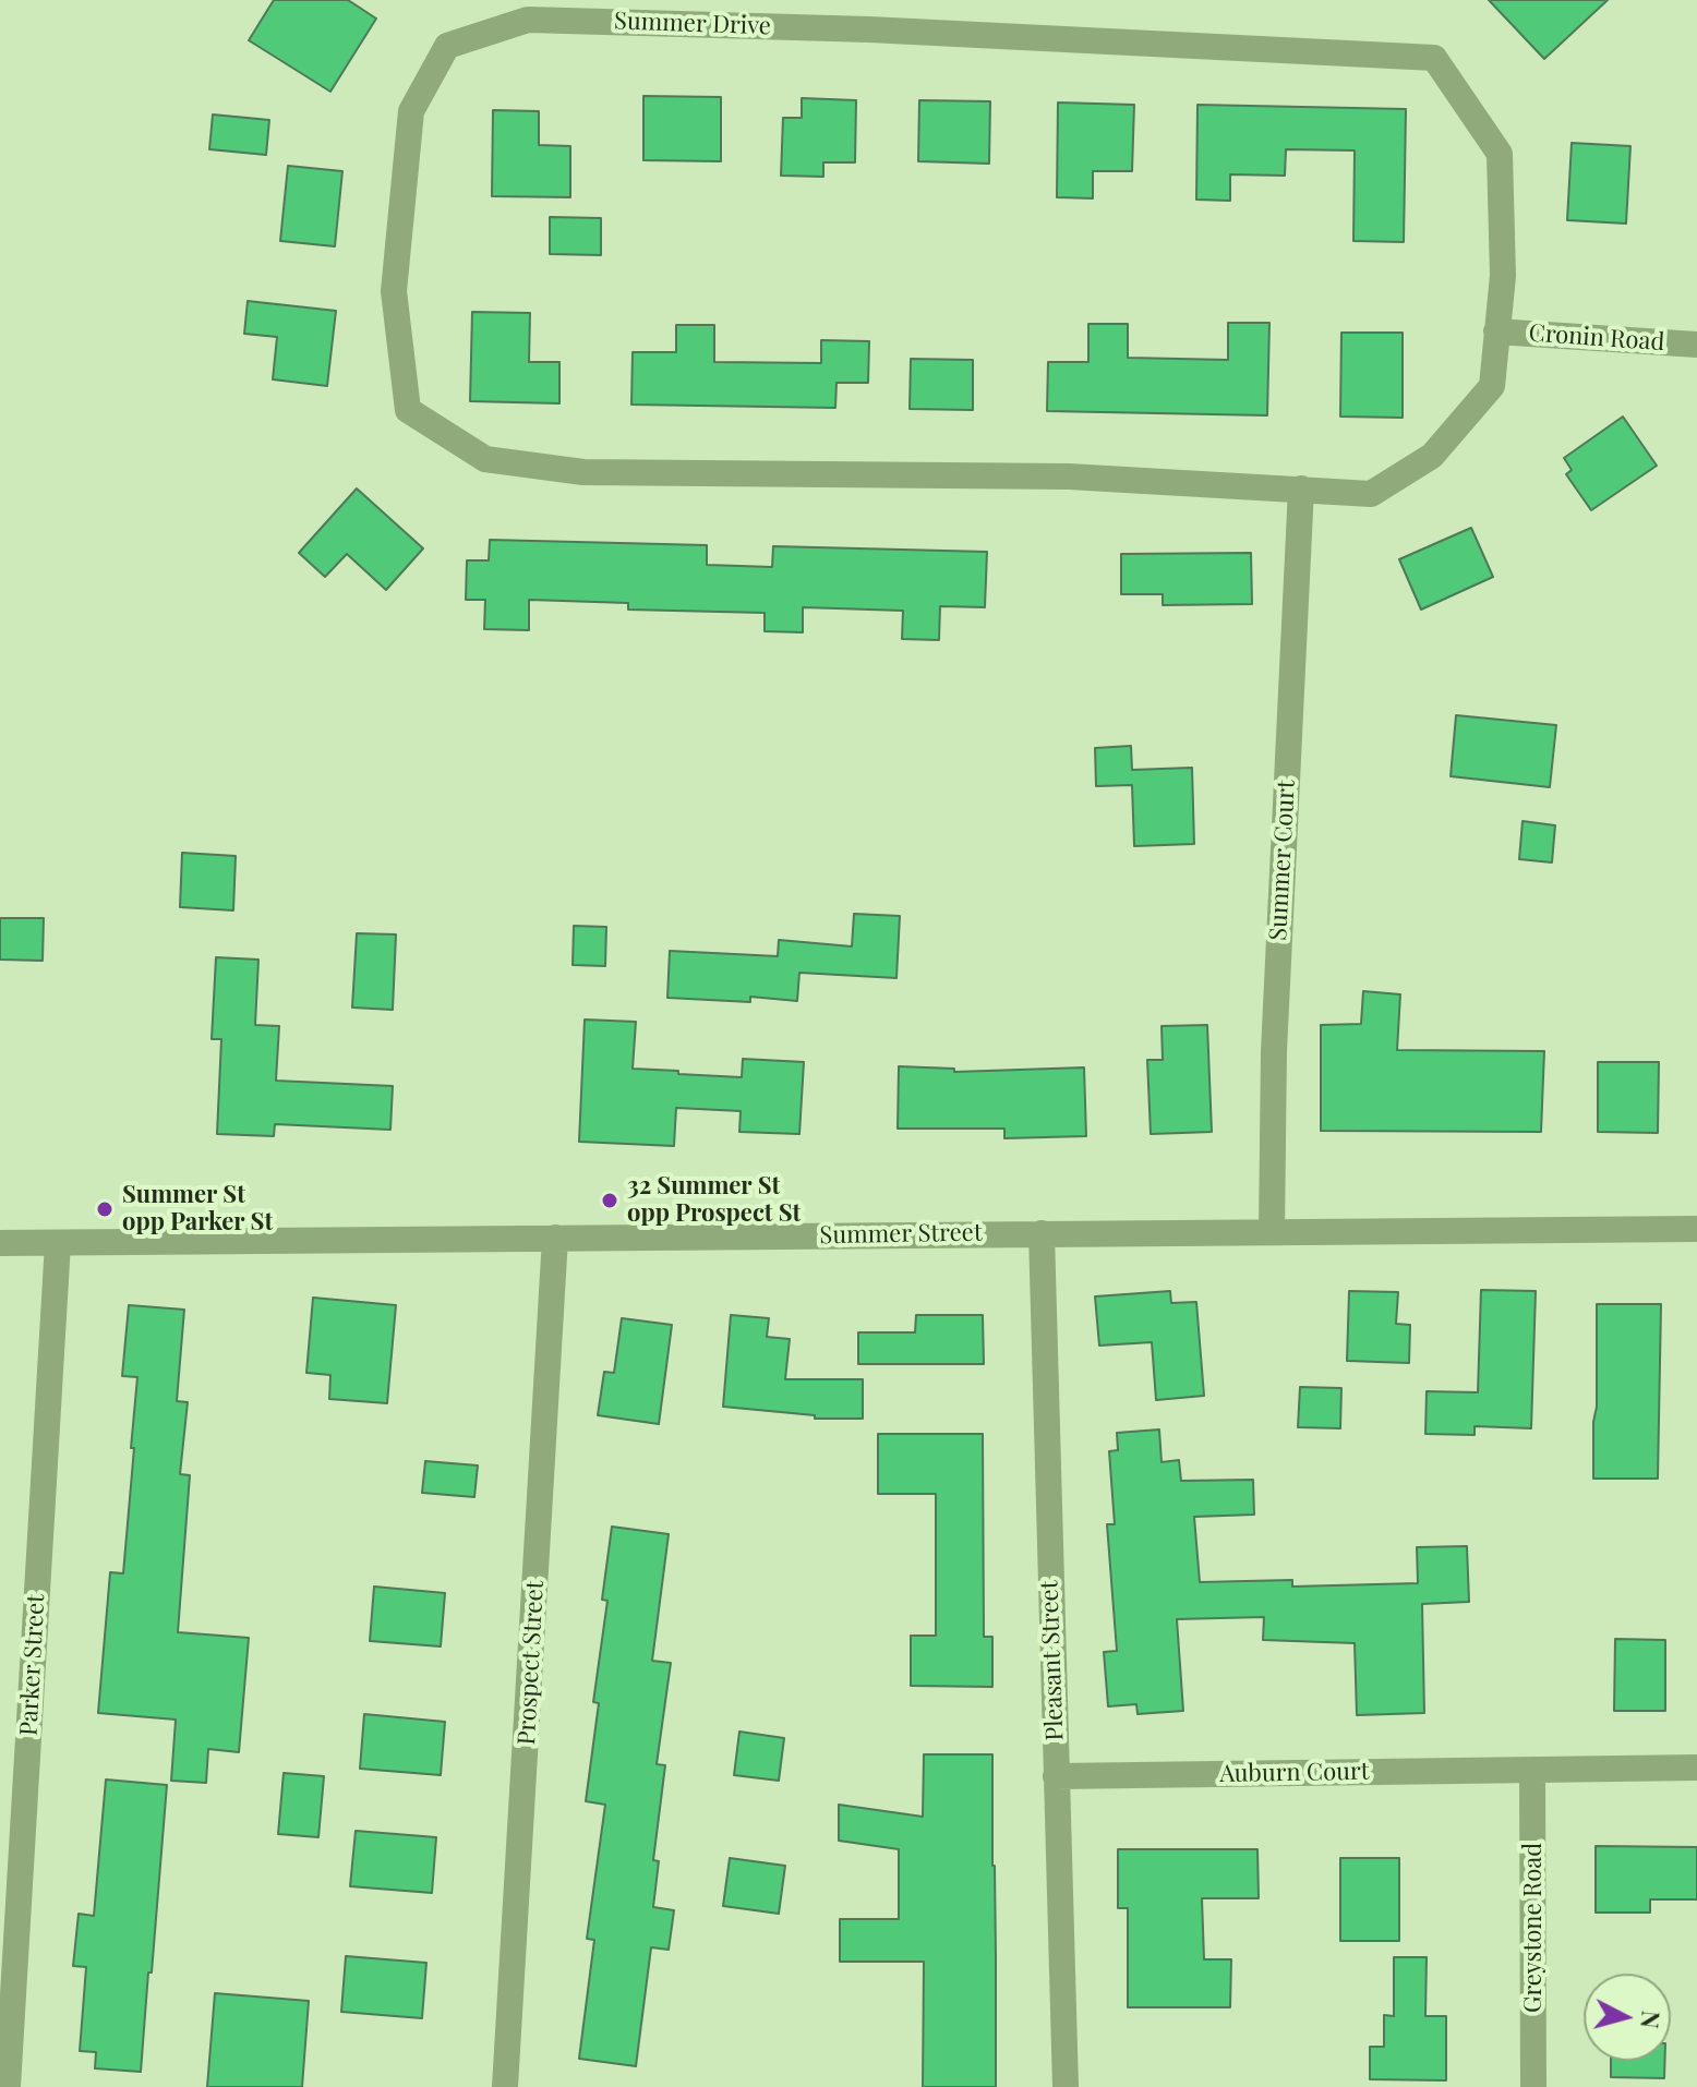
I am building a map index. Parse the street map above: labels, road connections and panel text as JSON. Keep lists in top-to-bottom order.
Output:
{
  "streets": {
    "street": [
      "Summer Drive",
      "Cronin Road",
      "Summer Court",
      "Summer Street",
      "Pleasant Street",
      "Prospect Street",
      "Parker Street",
      "Auburn Court",
      "Greystone Road"
    ]
  },
  "crossings": [
    ["Summer Drive", "Cronin Road"],
    ["Summer Drive", "Summer Court"],
    ["Summer Court", "Summer Street"],
    ["Summer Street", "Pleasant Street"],
    ["Summer Street", "Prospect Street"],
    ["Summer Street", "Parker Street"],
    ["Pleasant Street", "Auburn Court"],
    ["Auburn Court", "Greystone Road"]
  ],
  "places": ["32 Summer St opp Prospect St", "Summer St opp Parker St"],
  "north": "right"
}
